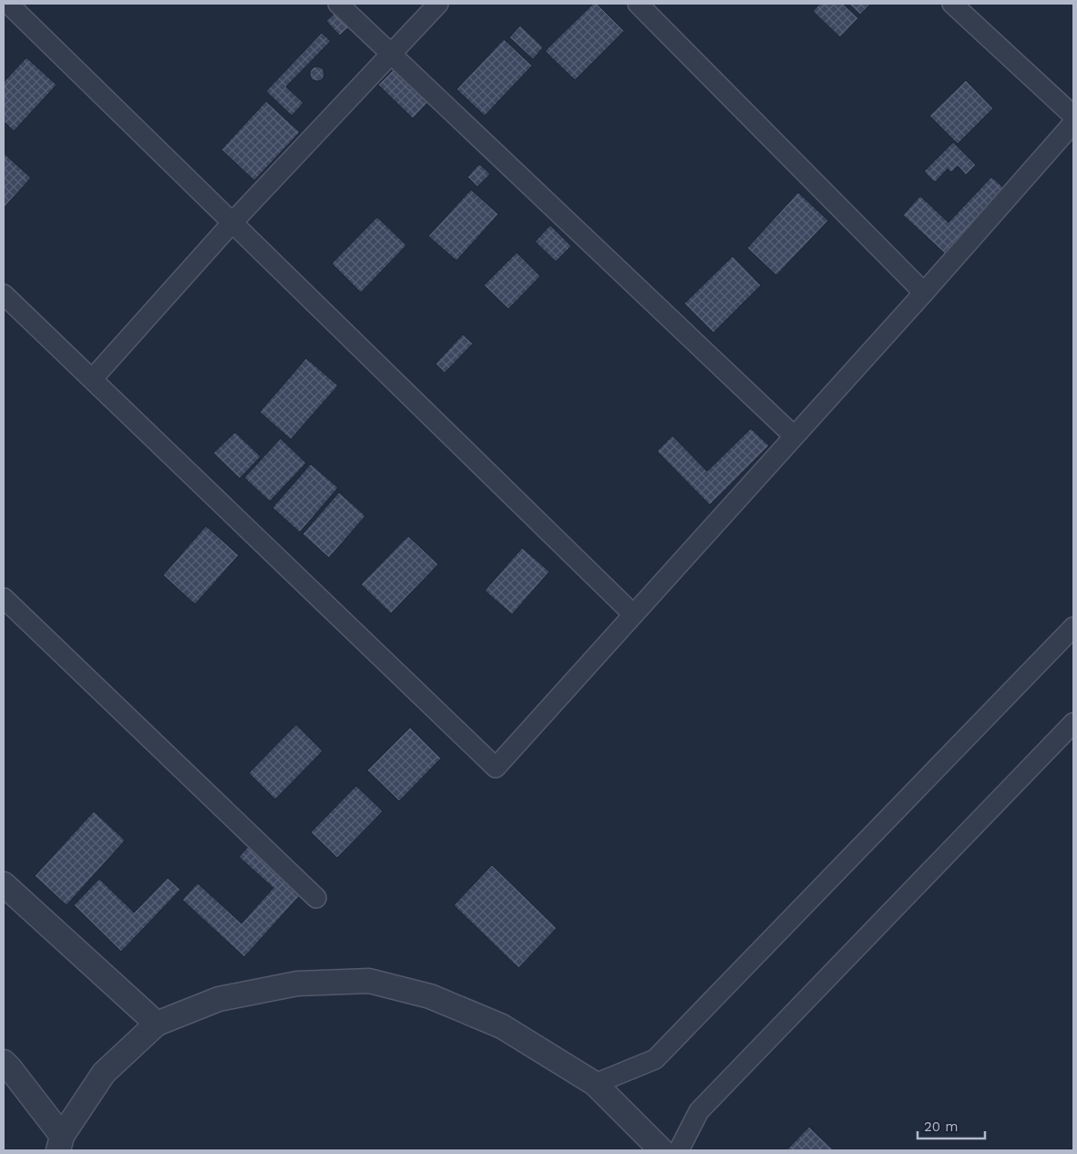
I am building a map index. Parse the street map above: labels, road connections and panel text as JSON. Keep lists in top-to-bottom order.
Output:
{
  "scale_bar": "20 m"
}
